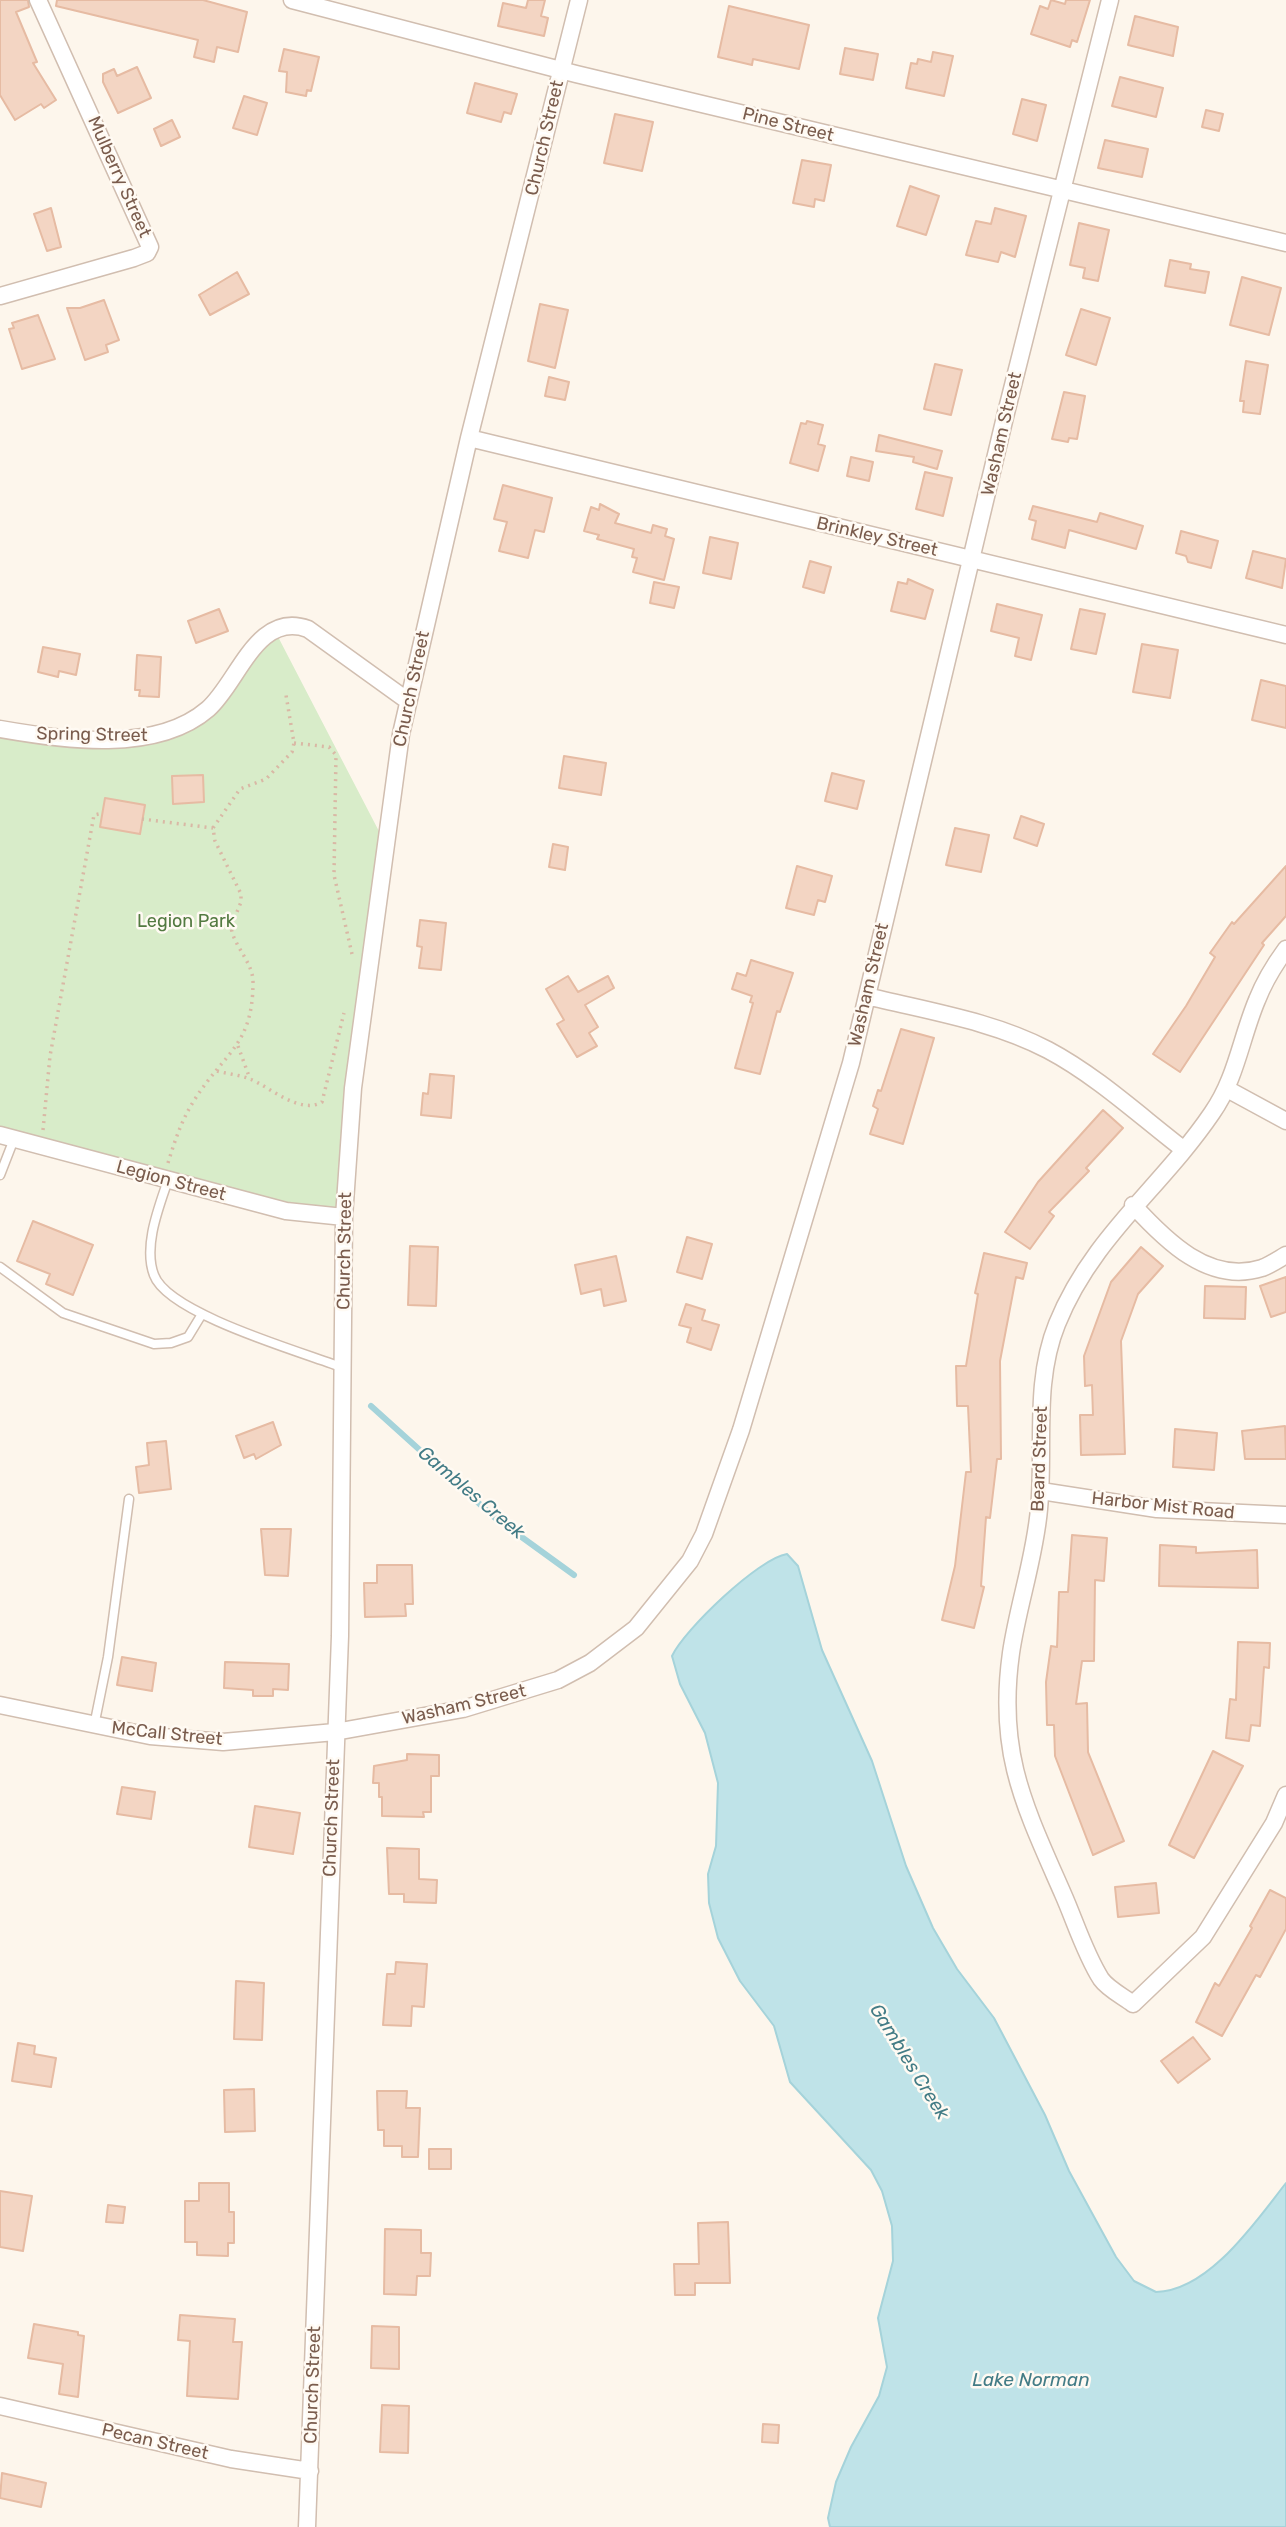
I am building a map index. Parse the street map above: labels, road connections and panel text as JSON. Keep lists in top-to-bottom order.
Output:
{
  "streets": {
    "street": [
      "Pine Street",
      "Church Street",
      "Mulberry Street",
      "Washam Street",
      "Brinkley Street",
      "Spring Street",
      "Legion Street",
      "Beard Street",
      "Harbor Mist Road",
      "McCall Street",
      "Pecan Street"
    ]
  },
  "crossings": [
    ["Pine Street", "Church Street"],
    ["Pine Street", "Washam Street"],
    ["Church Street", "Washam Street"],
    ["Church Street", "Brinkley Street"],
    ["Church Street", "Spring Street"],
    ["Church Street", "Legion Street"],
    ["Church Street", "McCall Street"],
    ["Church Street", "Pecan Street"],
    ["Washam Street", "Brinkley Street"],
    ["Washam Street", "McCall Street"],
    ["Beard Street", "Harbor Mist Road"]
  ],
  "water": ["Gambles Creek", "Lake Norman"],
  "parks": ["Legion Park"]
}
